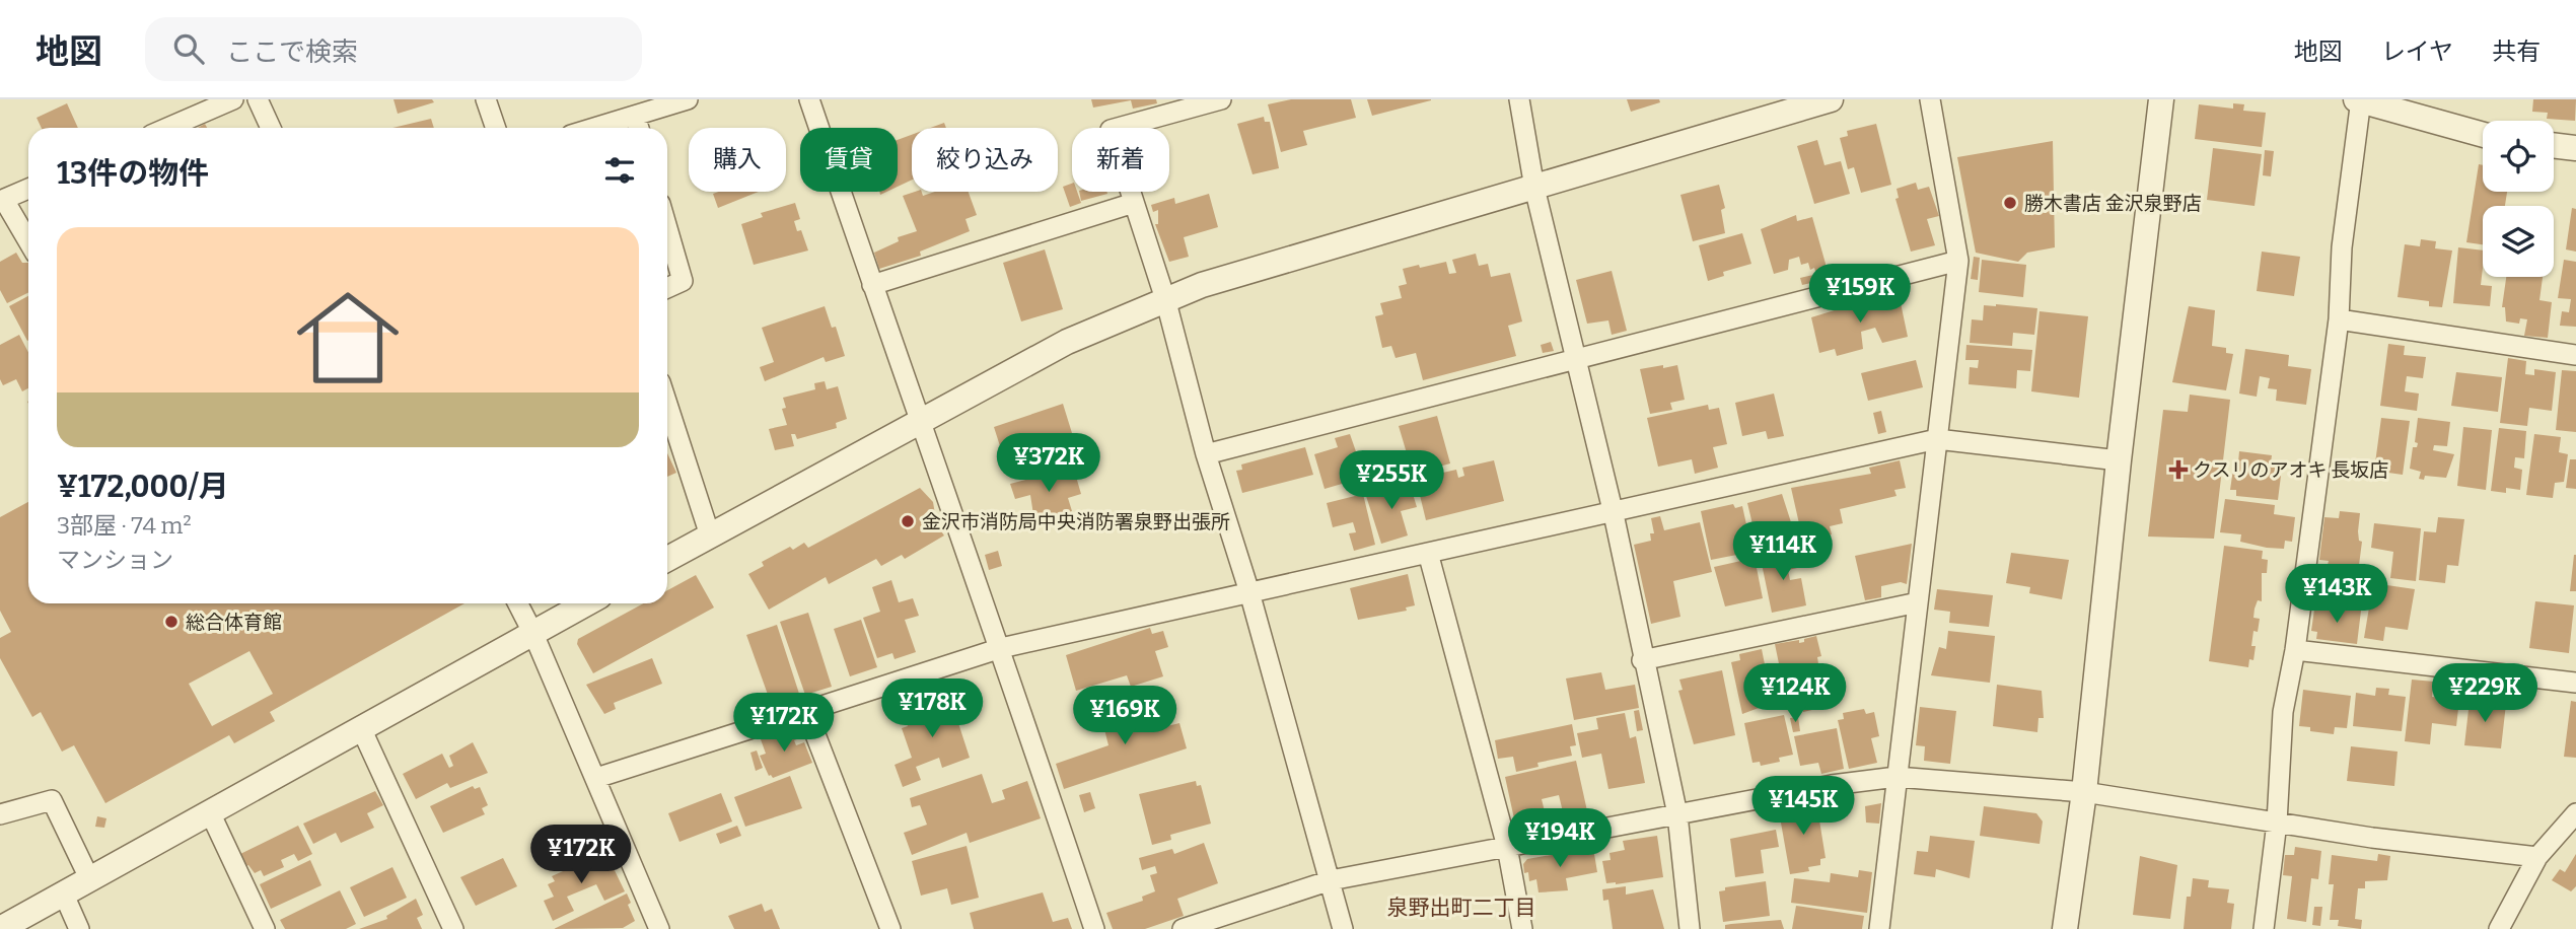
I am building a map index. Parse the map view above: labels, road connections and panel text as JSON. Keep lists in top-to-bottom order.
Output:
{
  "districts": ["泉野出町二丁目"],
  "places": {
    "other": ["勝木書店 金沢泉野店", "金沢市消防局中央消防署泉野出張所", "総合体育館"],
    "health": ["クスリのアオキ 長坂店"]
  },
  "page": {
    "header": "地図",
    "search": "ここで検索",
    "nav": ["地図", "レイヤ", "共有"],
    "chip": [
      "購入",
      "賃貸",
      "絞り込み",
      "新着"
    ],
    "heading": "13件の物件",
    "list": [
      {
        "name": "¥172,000/月",
        "note": "3部屋 · 74 m² · マンション"
      }
    ],
    "price": [
      "¥159K",
      "¥372K",
      "¥255K",
      "¥114K",
      "¥143K",
      "¥124K",
      "¥229K",
      "¥178K",
      "¥169K",
      "¥172K",
      "¥145K",
      "¥194K",
      "¥172K"
    ]
  }
}
